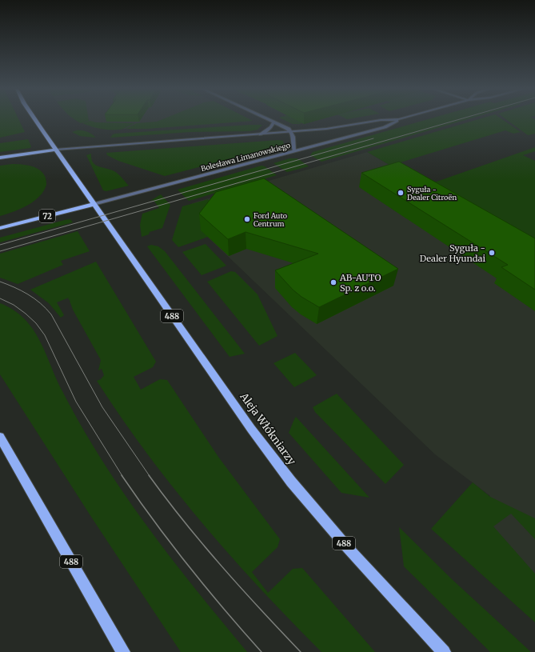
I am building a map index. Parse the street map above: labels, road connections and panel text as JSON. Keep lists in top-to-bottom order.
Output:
{
  "streets": {
    "main road": ["72", "488", "Aleja Włókniarzy"],
    "street": ["Bolesława Limanowskiego"]
  },
  "crossings": [
    ["Bolesława Limanowskiego", "72"],
    ["Bolesława Limanowskiego", "Aleja Włókniarzy"],
    ["72", "Aleja Włókniarzy"]
  ],
  "places": [
    "Syguła - Dealer Citroën",
    "Ford Auto Centrum",
    "Syguła - Dealer Hyundai",
    "AB-AUTO Sp. z o.o."
  ]
}
